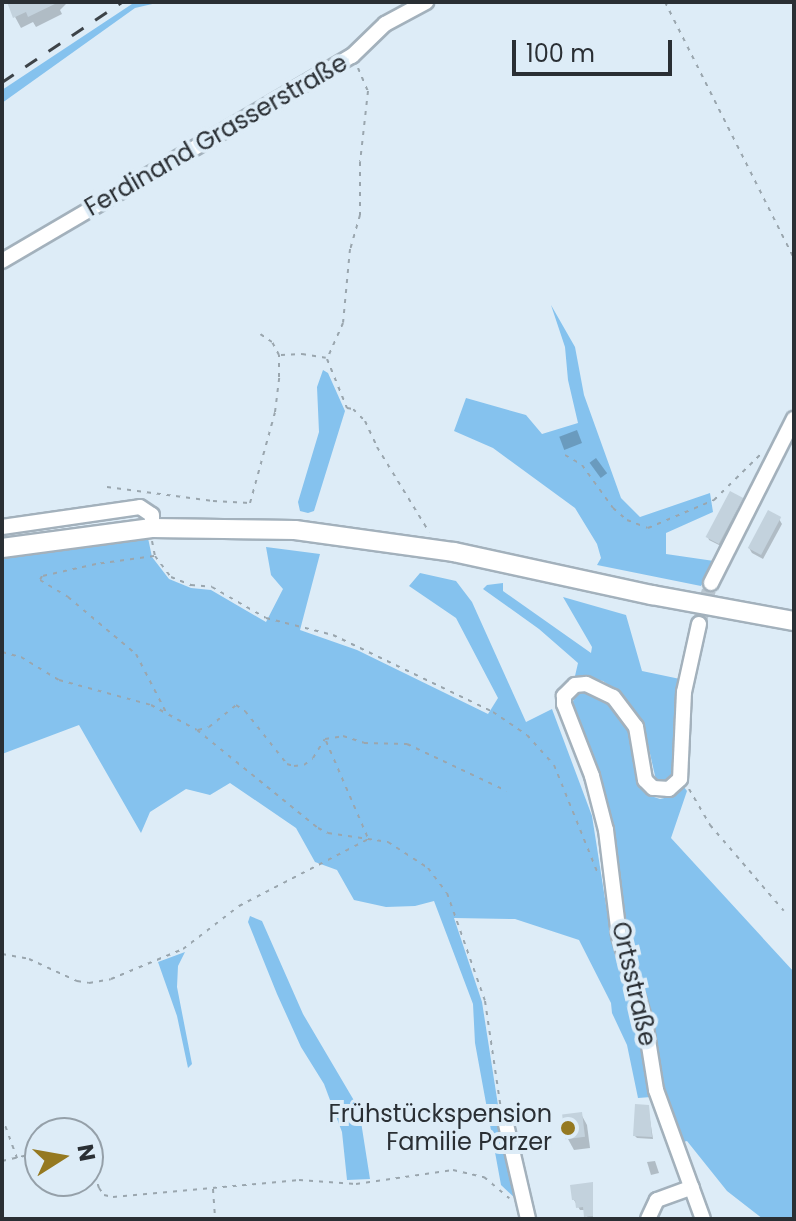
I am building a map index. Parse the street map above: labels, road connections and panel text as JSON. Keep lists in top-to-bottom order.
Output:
{
  "streets": {
    "street": ["Ferdinand Grasserstraße", "Ortsstraße"]
  },
  "places": ["Frühstückspension Familie Parzer"],
  "scale_bar": "100 m",
  "north": "right"
}
